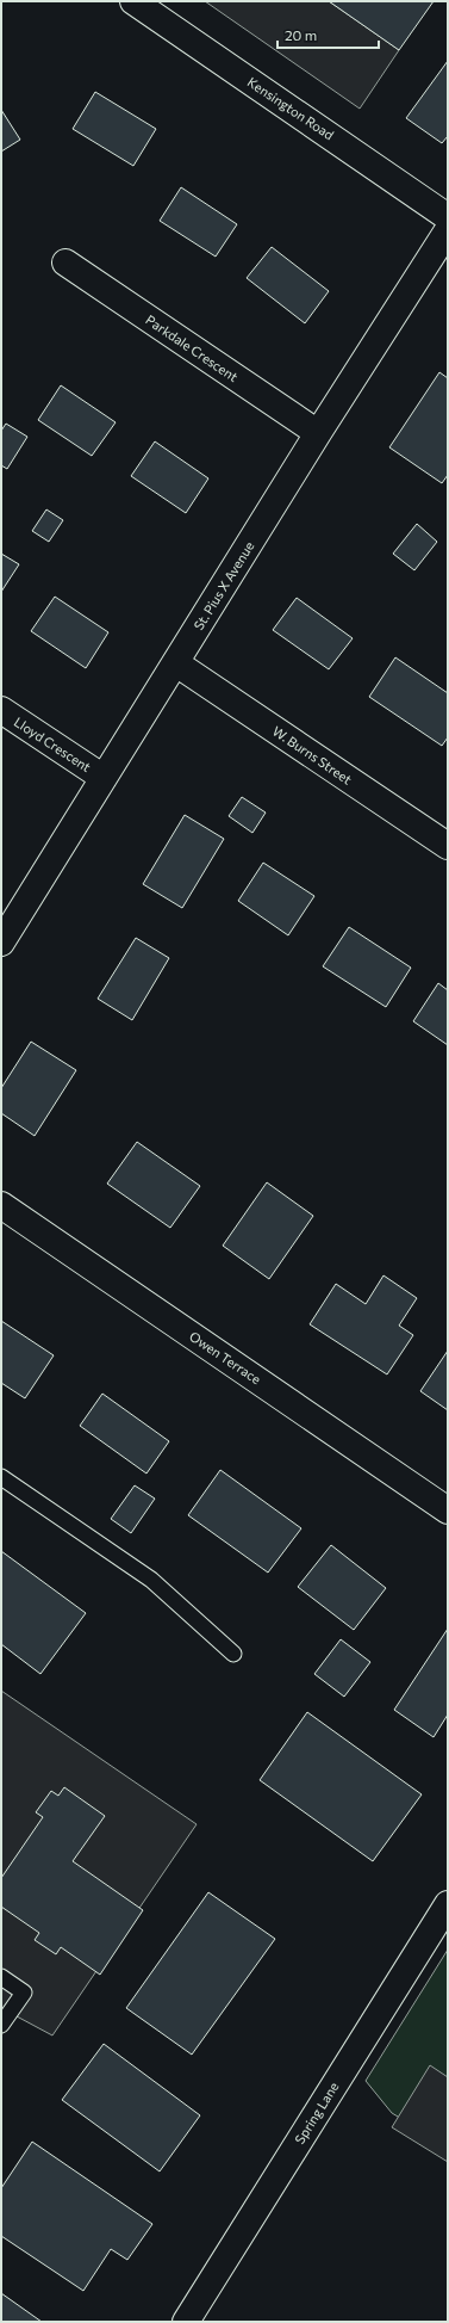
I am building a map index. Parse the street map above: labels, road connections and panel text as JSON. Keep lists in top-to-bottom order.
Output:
{
  "streets": {
    "street": [
      "Kensington Road",
      "Parkdale Crescent",
      "St. Pius X Avenue",
      "Lloyd Crescent",
      "W. Burns Street",
      "Owen Terrace",
      "Spring Lane"
    ]
  },
  "crossings": [
    ["Parkdale Crescent", "St. Pius X Avenue"],
    ["St. Pius X Avenue", "Lloyd Crescent"],
    ["St. Pius X Avenue", "W. Burns Street"]
  ],
  "scale_bar": "20 m"
}
